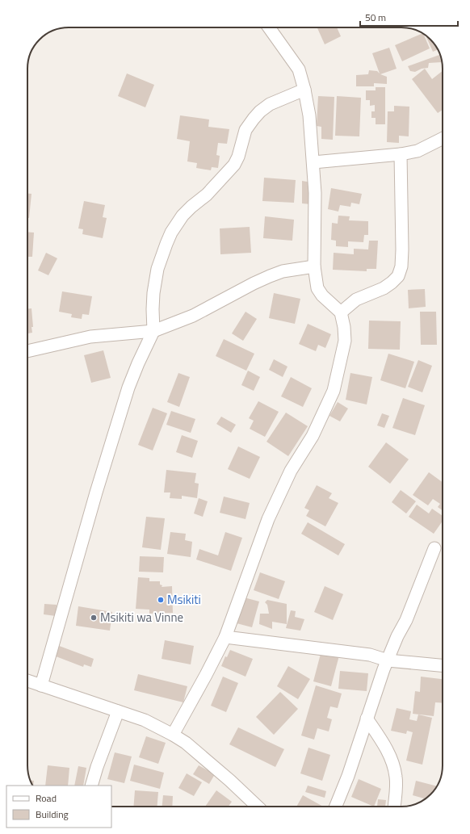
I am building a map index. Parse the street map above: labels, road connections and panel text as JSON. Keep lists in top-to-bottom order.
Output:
{
  "places": ["Msikiti", "Msikiti wa Vinne"],
  "legend": ["Road", "Building"],
  "scale_bar": "50 m"
}
